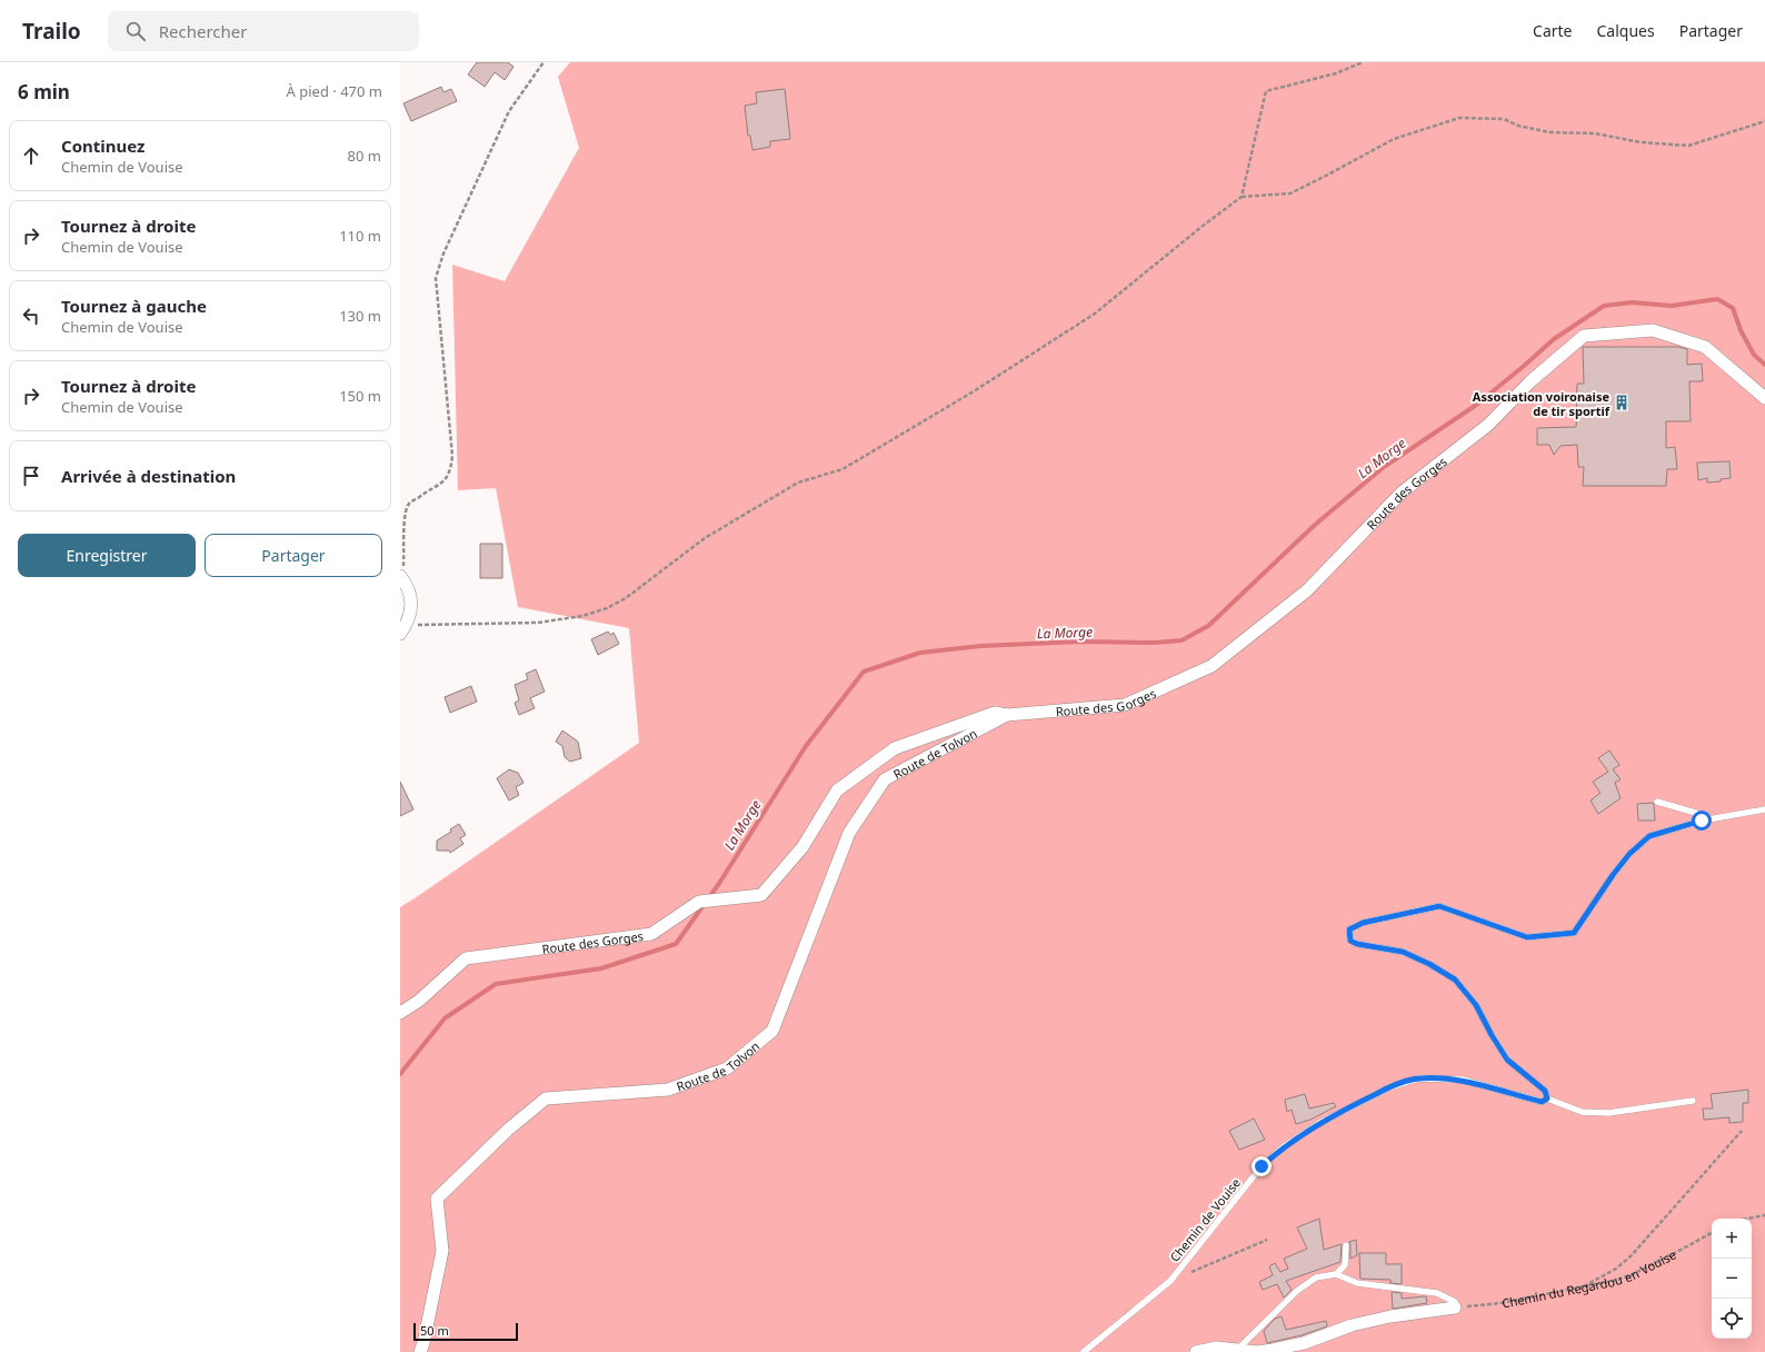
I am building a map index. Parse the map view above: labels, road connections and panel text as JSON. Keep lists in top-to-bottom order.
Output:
{
  "streets": {
    "street": ["Route des Gorges", "Route de Tolvon"],
    "lane": ["Chemin de Vouise"],
    "path": ["Chemin du Regardou en Vouise"]
  },
  "crossings": [
    ["Route des Gorges", "Route de Tolvon"]
  ],
  "water": ["La Morge"],
  "places": {
    "building": ["Association voironaise de tir sportif"]
  },
  "scale_bar": "50 m",
  "page": {
    "header": "Trailo",
    "search": "Rechercher",
    "nav": ["Carte", "Calques", "Partager"],
    "heading": ["6 min", "À pied · 470 m"],
    "list": [
      ["Continuez", "Chemin de Vouise", "80 m"],
      ["Tournez à droite", "Chemin de Vouise", "110 m"],
      ["Tournez à gauche", "Chemin de Vouise", "130 m"],
      ["Tournez à droite", "Chemin de Vouise", "150 m"],
      "Arrivée à destination"
    ],
    "buttons": ["Enregistrer", "Partager"],
    "map_buttons": ["+", "−"],
    "scale": "50 m"
  }
}
